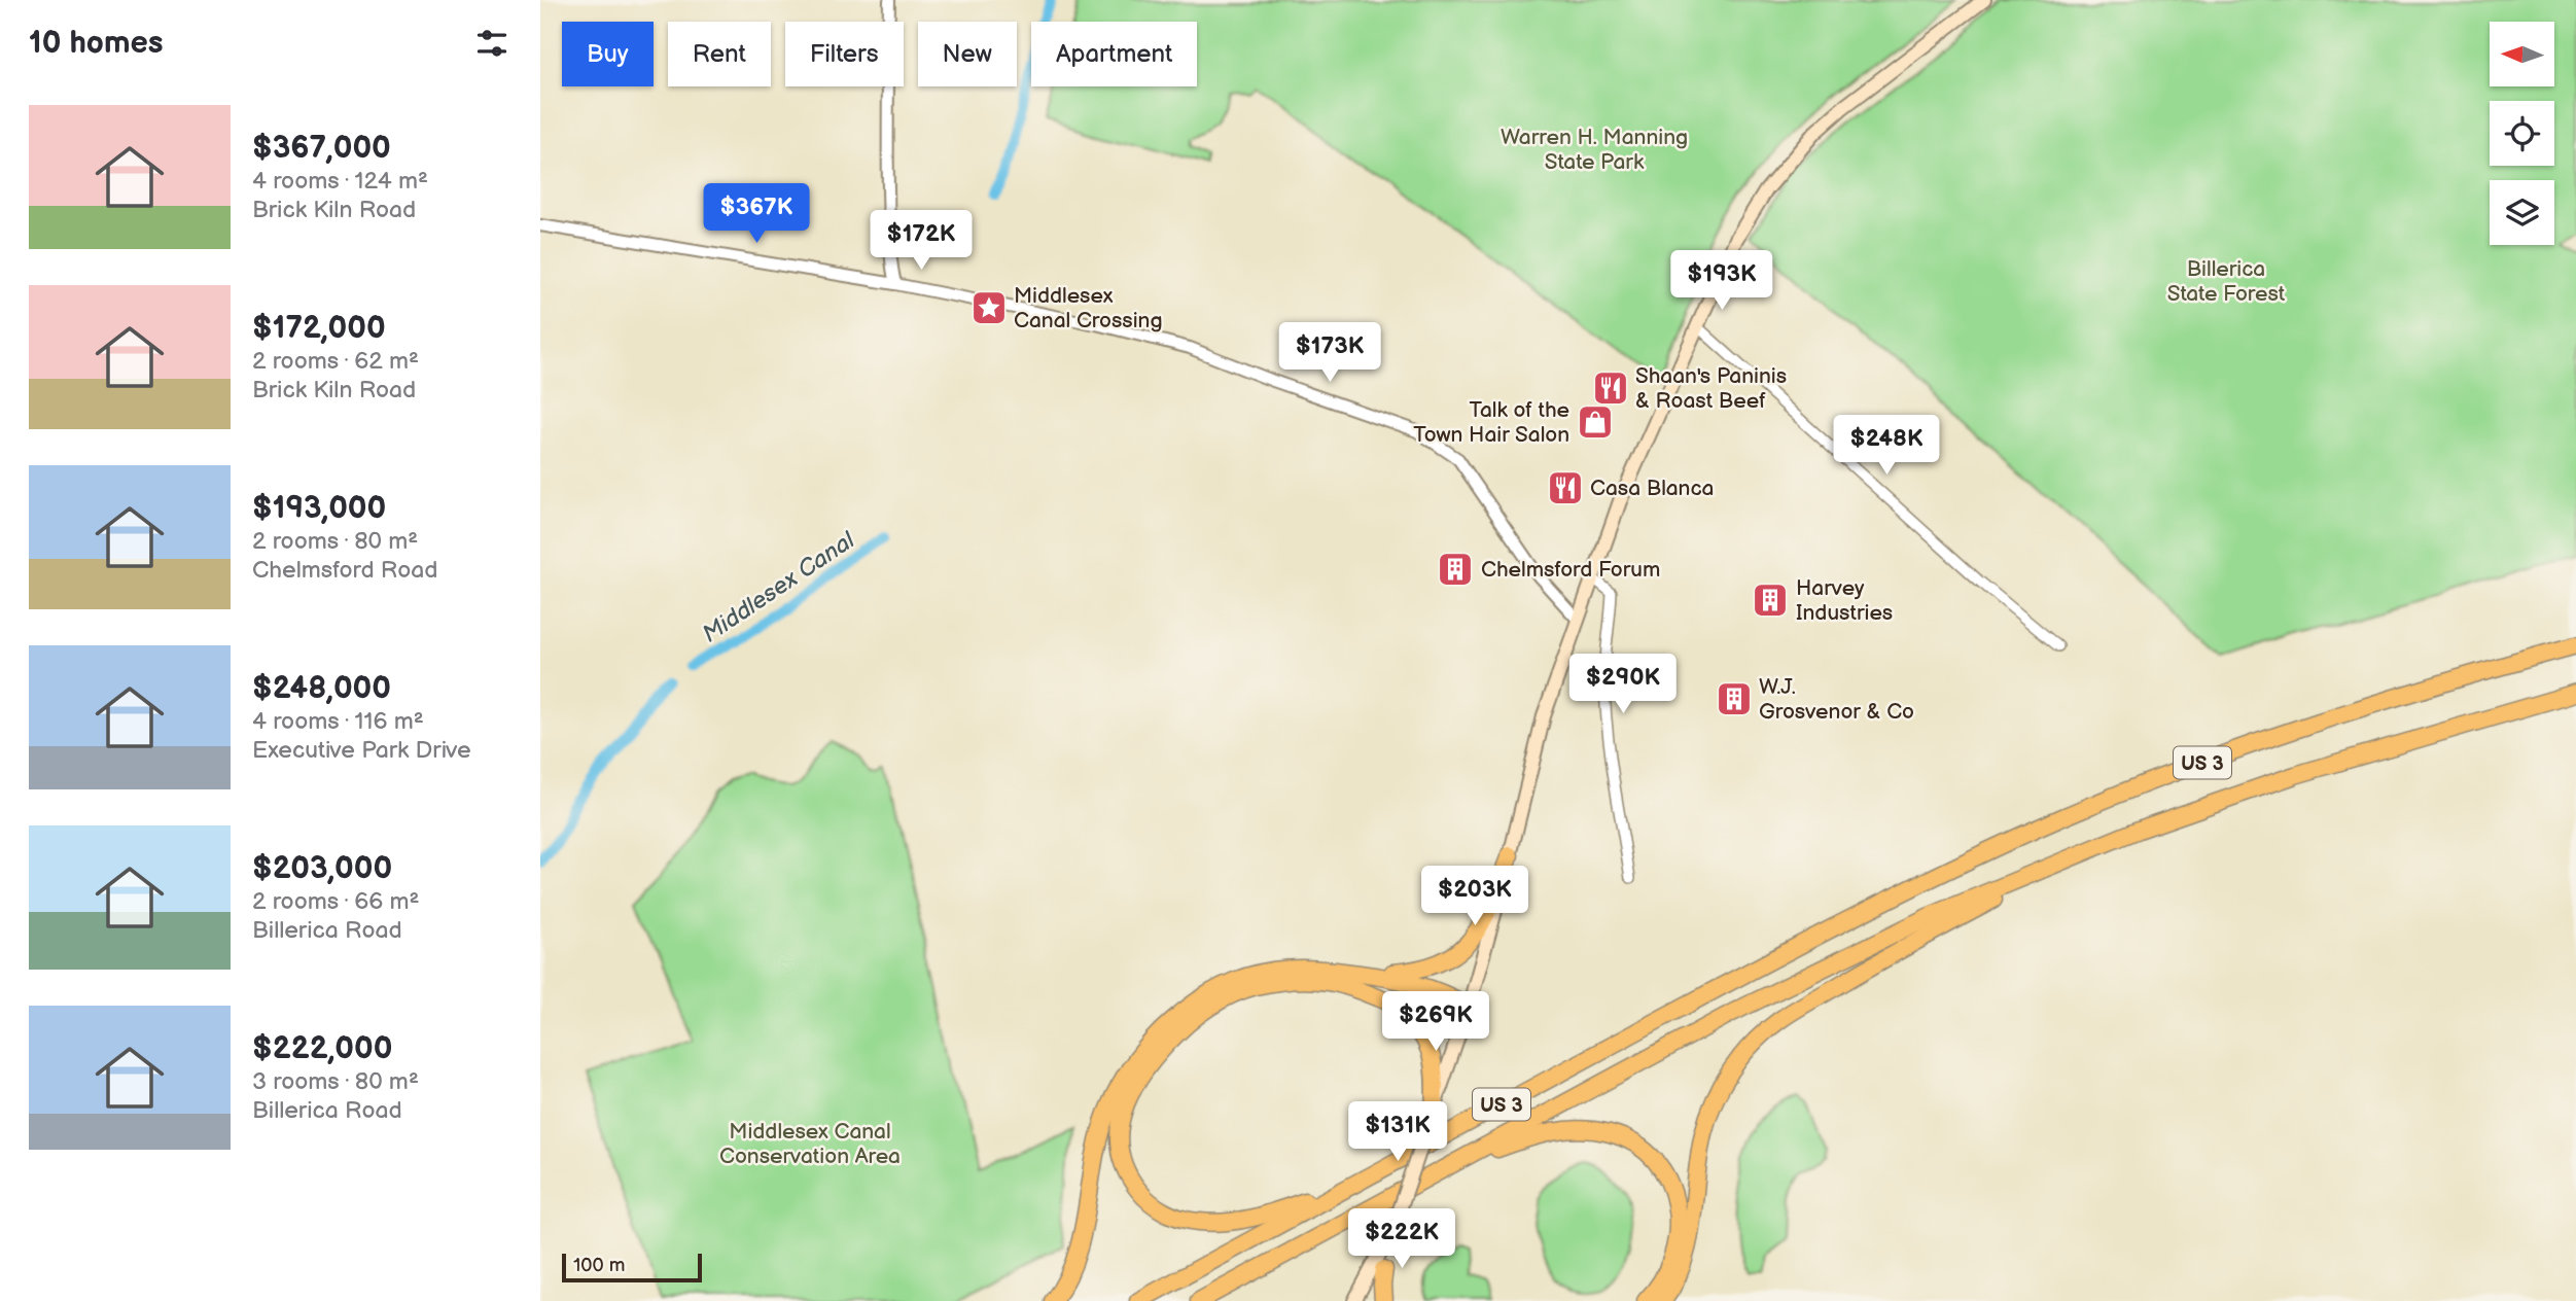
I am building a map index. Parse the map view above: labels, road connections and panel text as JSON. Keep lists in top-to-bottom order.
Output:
{
  "streets": {
    "highway": ["US 3"]
  },
  "water": ["Middlesex Canal"],
  "parks": ["Warren H. Manning State Park", "Billerica State Forest", "Middlesex Canal Conservation Area"],
  "places": {
    "place": ["Middlesex Canal Crossing"],
    "restaurant": ["Shaan's Paninis & Roast Beef", "Casa Blanca"],
    "shop": ["Talk of the Town Hair Salon"],
    "building": ["Chelmsford Forum", "Harvey Industries", "W.J. Grosvenor & Co"]
  },
  "scale_bar": "100 m",
  "north": "left",
  "page": {
    "heading": "10 homes",
    "chip": [
      "Buy",
      "Rent",
      "Filters",
      "New",
      "Apartment"
    ],
    "list": [
      {
        "name": "$367,000",
        "note": "4 rooms · 124 m² · Brick Kiln Road"
      },
      {
        "name": "$172,000",
        "note": "2 rooms · 62 m² · Brick Kiln Road"
      },
      {
        "name": "$193,000",
        "note": "2 rooms · 80 m² · Chelmsford Road"
      },
      {
        "name": "$248,000",
        "note": "4 rooms · 116 m² · Executive Park Drive"
      },
      {
        "name": "$203,000",
        "note": "2 rooms · 66 m² · Billerica Road"
      },
      {
        "name": "$222,000",
        "note": "3 rooms · 80 m² · Billerica Road"
      }
    ],
    "price": [
      "$367K",
      "$172K",
      "$193K",
      "$173K",
      "$248K",
      "$290K",
      "$203K",
      "$269K",
      "$131K",
      "$222K"
    ],
    "scale": "100 m"
  }
}
